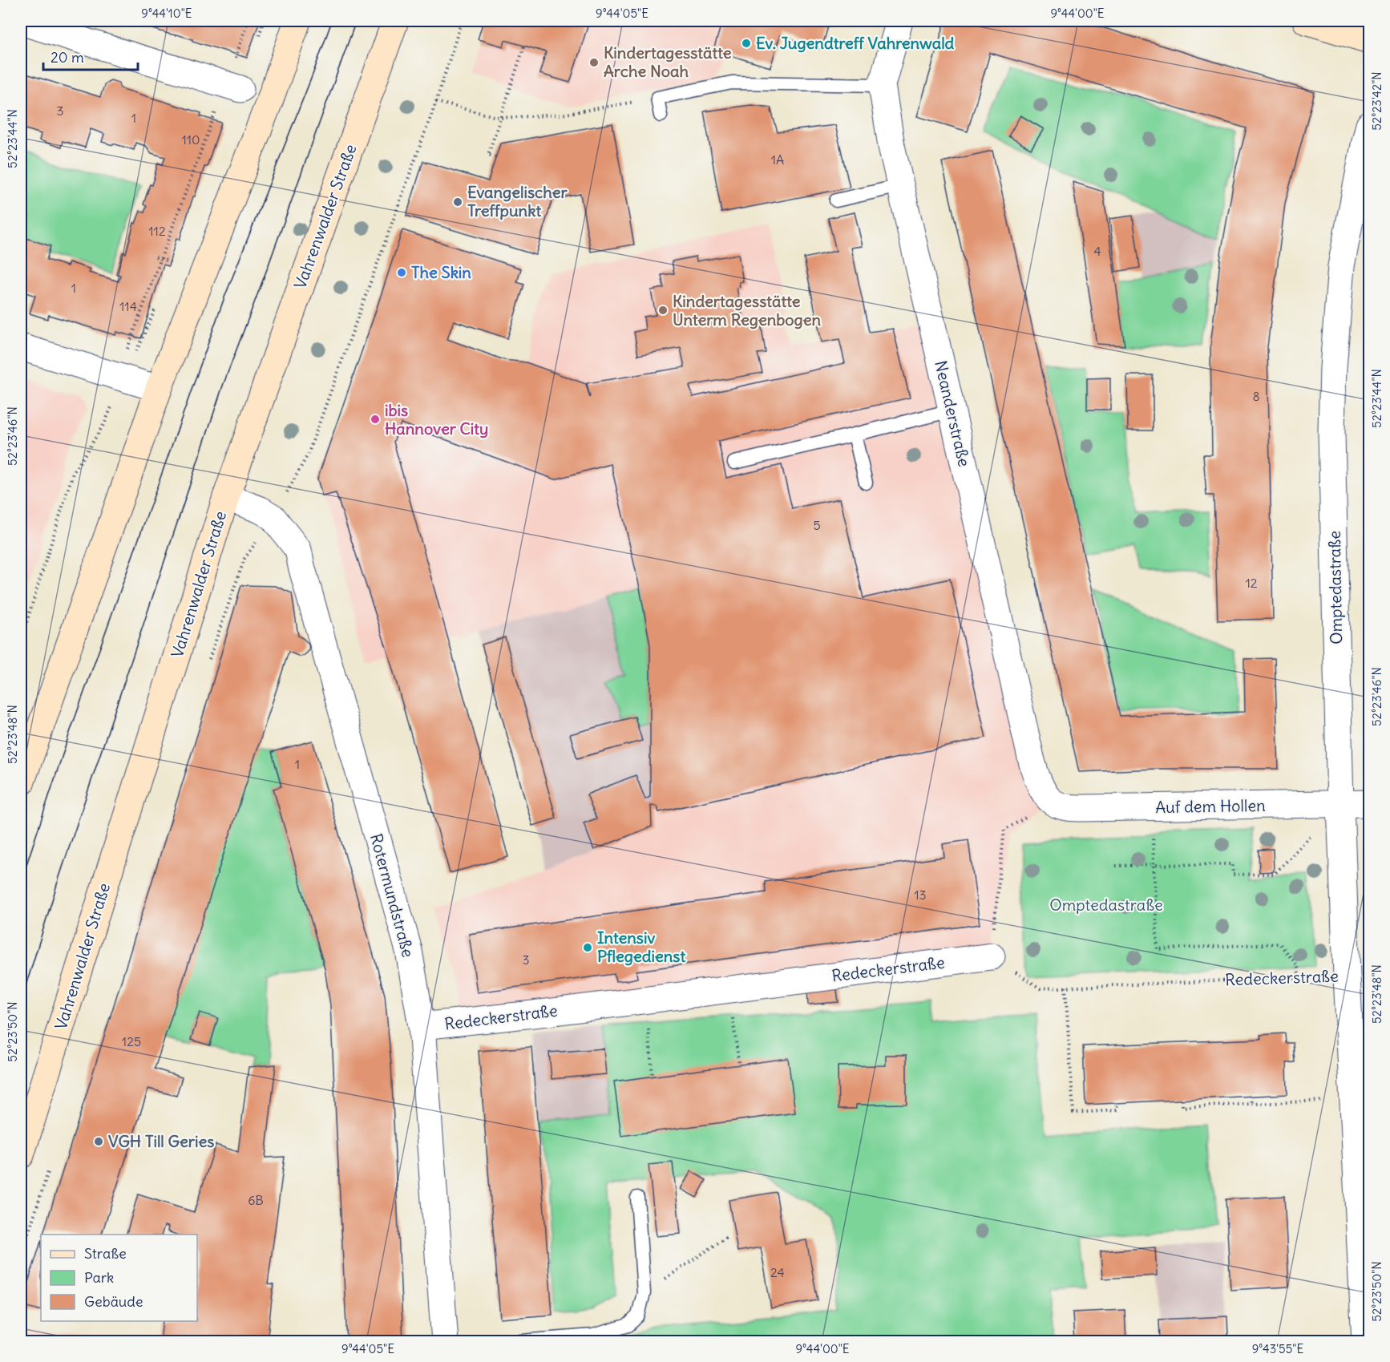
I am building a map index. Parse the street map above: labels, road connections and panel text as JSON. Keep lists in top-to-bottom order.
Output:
{
  "streets": {
    "main road": ["Vahrenwalder Straße"],
    "street": [
      "Neanderstraße",
      "Omptedastraße",
      "Auf dem Hollen",
      "Rotermundstraße",
      "Redeckerstraße"
    ]
  },
  "crossings": [
    ["Vahrenwalder Straße", "Rotermundstraße"],
    ["Neanderstraße", "Auf dem Hollen"],
    ["Omptedastraße", "Auf dem Hollen"],
    ["Omptedastraße", "Redeckerstraße"],
    ["Rotermundstraße", "Redeckerstraße"]
  ],
  "parks": ["Omptedastraße"],
  "places": [
    "Ev. Jugendtreff Vahrenwald",
    "Kindertagesstätte Arche Noah",
    "Evangelischer Treffpunkt",
    "The Skin",
    "Kindertagesstätte Unterm Regenbogen",
    "ibis Hannover City",
    "Intensiv Pflegedienst",
    "VGH Till Geries"
  ],
  "house_numbers": [
    "3",
    "1",
    "110",
    "1A",
    "112",
    "4",
    "1",
    "114",
    "8",
    "5",
    "12",
    "1",
    "13",
    "3",
    "125",
    "6B",
    "24"
  ],
  "legend": ["Straße", "Park", "Gebäude"],
  "scale_bar": "20 m",
  "coordinates": [
    "9°44'10\"E",
    "9°44'05\"E",
    "9°44'00\"E",
    "52°23'42\"N",
    "52°23'44\"N",
    "52°23'46\"N",
    "52°23'48\"N",
    "52°23'50\"N",
    "9°43'55\"E"
  ]
}
